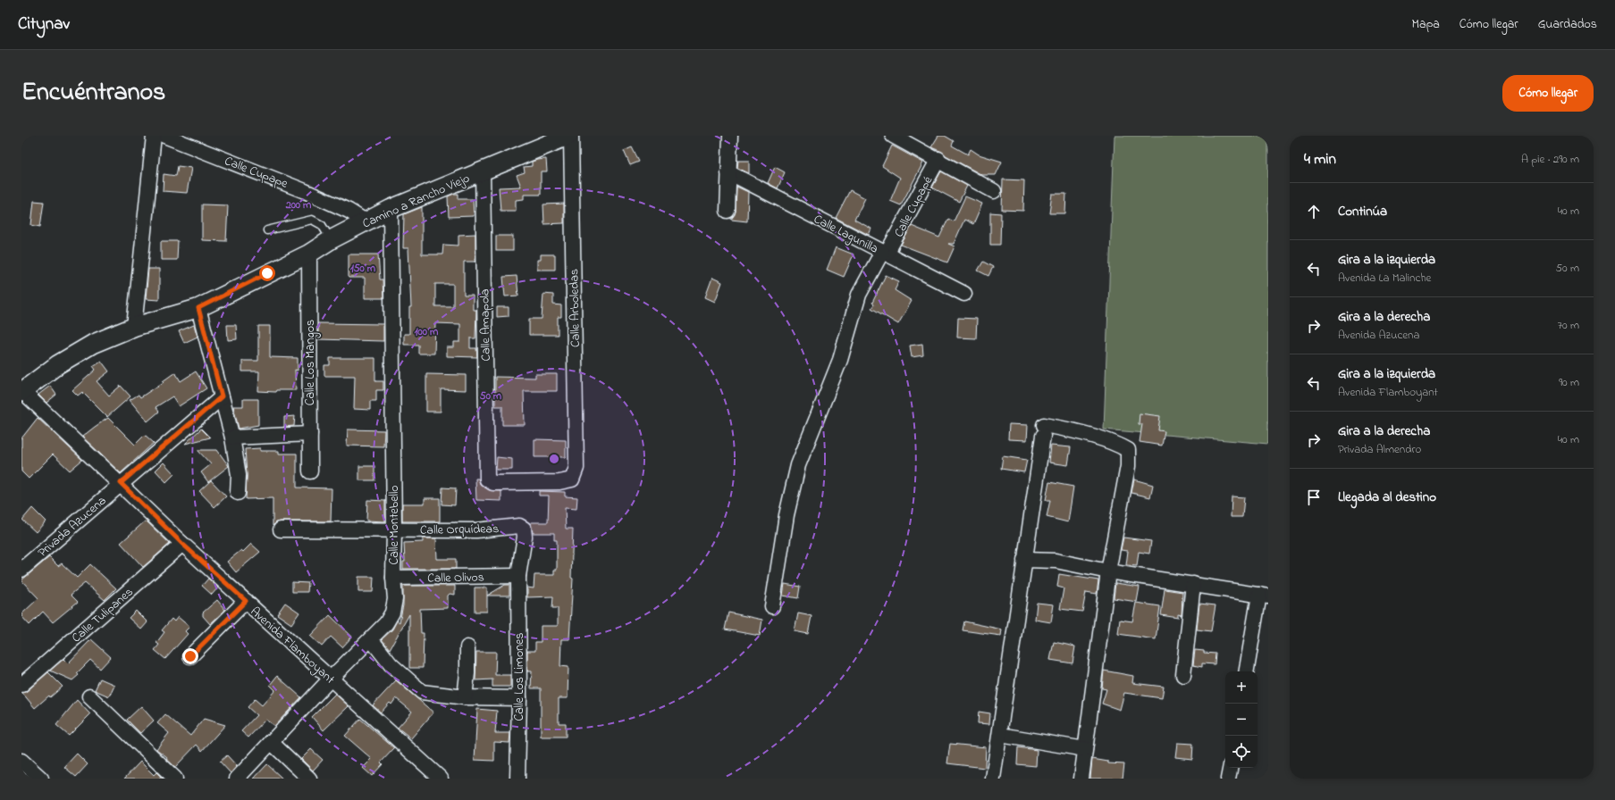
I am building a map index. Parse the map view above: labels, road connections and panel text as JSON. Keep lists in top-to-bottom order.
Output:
{
  "streets": {
    "street": [
      "Calle Cupape",
      "Camino a Rancho Viejo",
      "Calle Cupapé",
      "Calle Lagunilla",
      "Calle Arboledas",
      "Calle Amapola",
      "Calle Los Mangos",
      "Calle Montebello",
      "Privada Azucena",
      "Calle Orquídeas",
      "Calle Olivos",
      "Calle Tulipanes",
      "Avenida Flamboyant",
      "Calle Los Limones"
    ]
  },
  "crossings": [
    ["Calle Cupape", "Camino a Rancho Viejo"],
    ["Camino a Rancho Viejo", "Calle Amapola"],
    ["Camino a Rancho Viejo", "Calle Los Mangos"],
    ["Camino a Rancho Viejo", "Calle Montebello"],
    ["Camino a Rancho Viejo", "Avenida Flamboyant"],
    ["Calle Cupapé", "Calle Lagunilla"],
    ["Calle Arboledas", "Calle Amapola"],
    ["Calle Montebello", "Calle Orquídeas"],
    ["Calle Montebello", "Calle Olivos"],
    ["Calle Montebello", "Avenida Flamboyant"],
    ["Privada Azucena", "Avenida Flamboyant"],
    ["Calle Orquídeas", "Calle Los Limones"],
    ["Calle Olivos", "Calle Los Limones"],
    ["Calle Tulipanes", "Avenida Flamboyant"]
  ],
  "page": {
    "header": "Citynav",
    "nav": ["Mapa", "Cómo llegar", "Guardados"],
    "title": "Encuéntranos",
    "buttons": "Cómo llegar",
    "heading": ["4 min", "A pie · 290 m"],
    "list": [
      ["Continúa", "40 m"],
      ["Gira a la izquierda", "Avenida La Malinche", "50 m"],
      ["Gira a la derecha", "Avenida Azucena", "70 m"],
      ["Gira a la izquierda", "Avenida Flamboyant", "90 m"],
      ["Gira a la derecha", "Privada Almendro", "40 m"],
      "Llegada al destino"
    ],
    "map_buttons": ["+", "−"]
  },
  "rings": [
    "200 m",
    "150 m",
    "100 m",
    "50 m"
  ]
}
